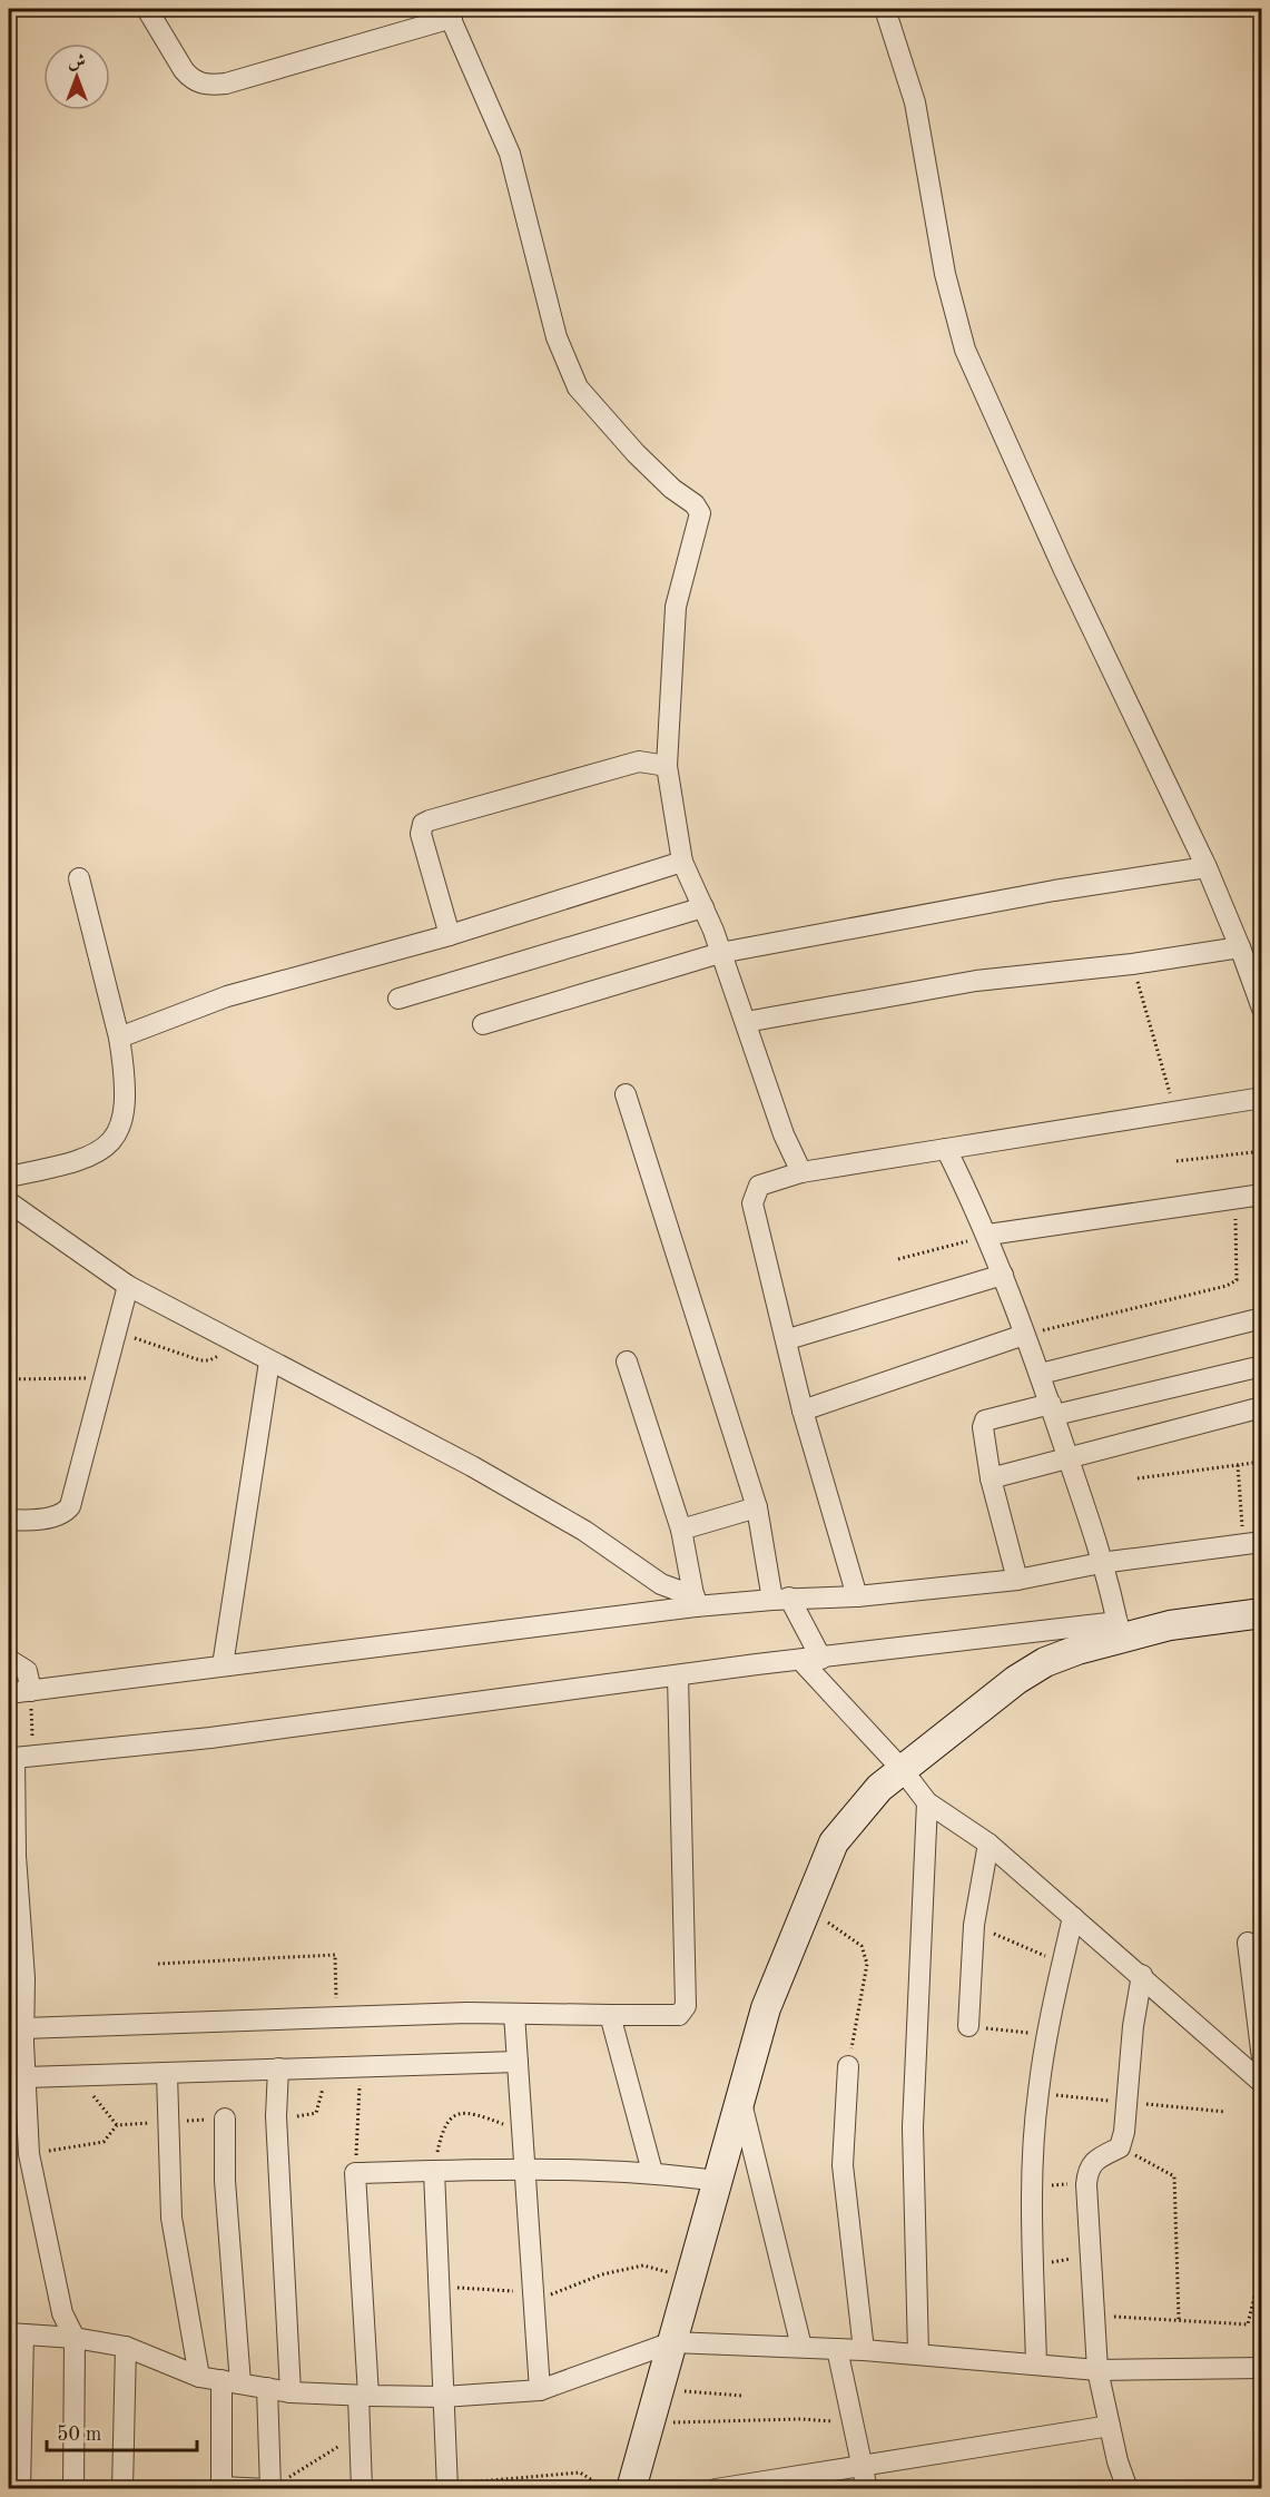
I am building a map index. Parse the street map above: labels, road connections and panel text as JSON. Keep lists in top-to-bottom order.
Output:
{
  "scale_bar": "50 m",
  "north": "top"
}
